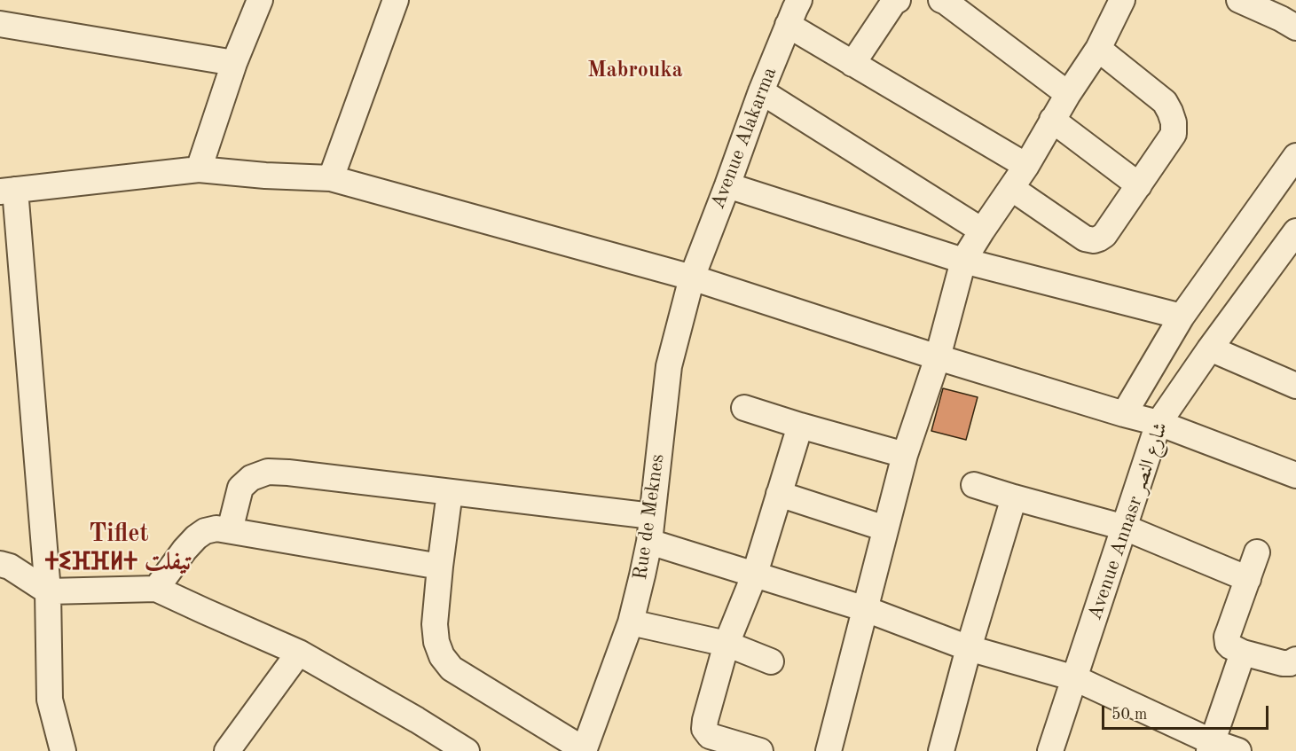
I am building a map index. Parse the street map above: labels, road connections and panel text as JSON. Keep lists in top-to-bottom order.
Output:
{
  "streets": {
    "street": ["Avenue Alakarma", "Rue de Meknes", "Avenue Annasr شارع النصر"]
  },
  "crossings": [
    ["Avenue Alakarma", "Rue de Meknes"]
  ],
  "districts": ["Mabrouka", "Tiflet ⵜⵉⴼⴼⵍⵜ تيفلت"],
  "scale_bar": "50 m"
}
